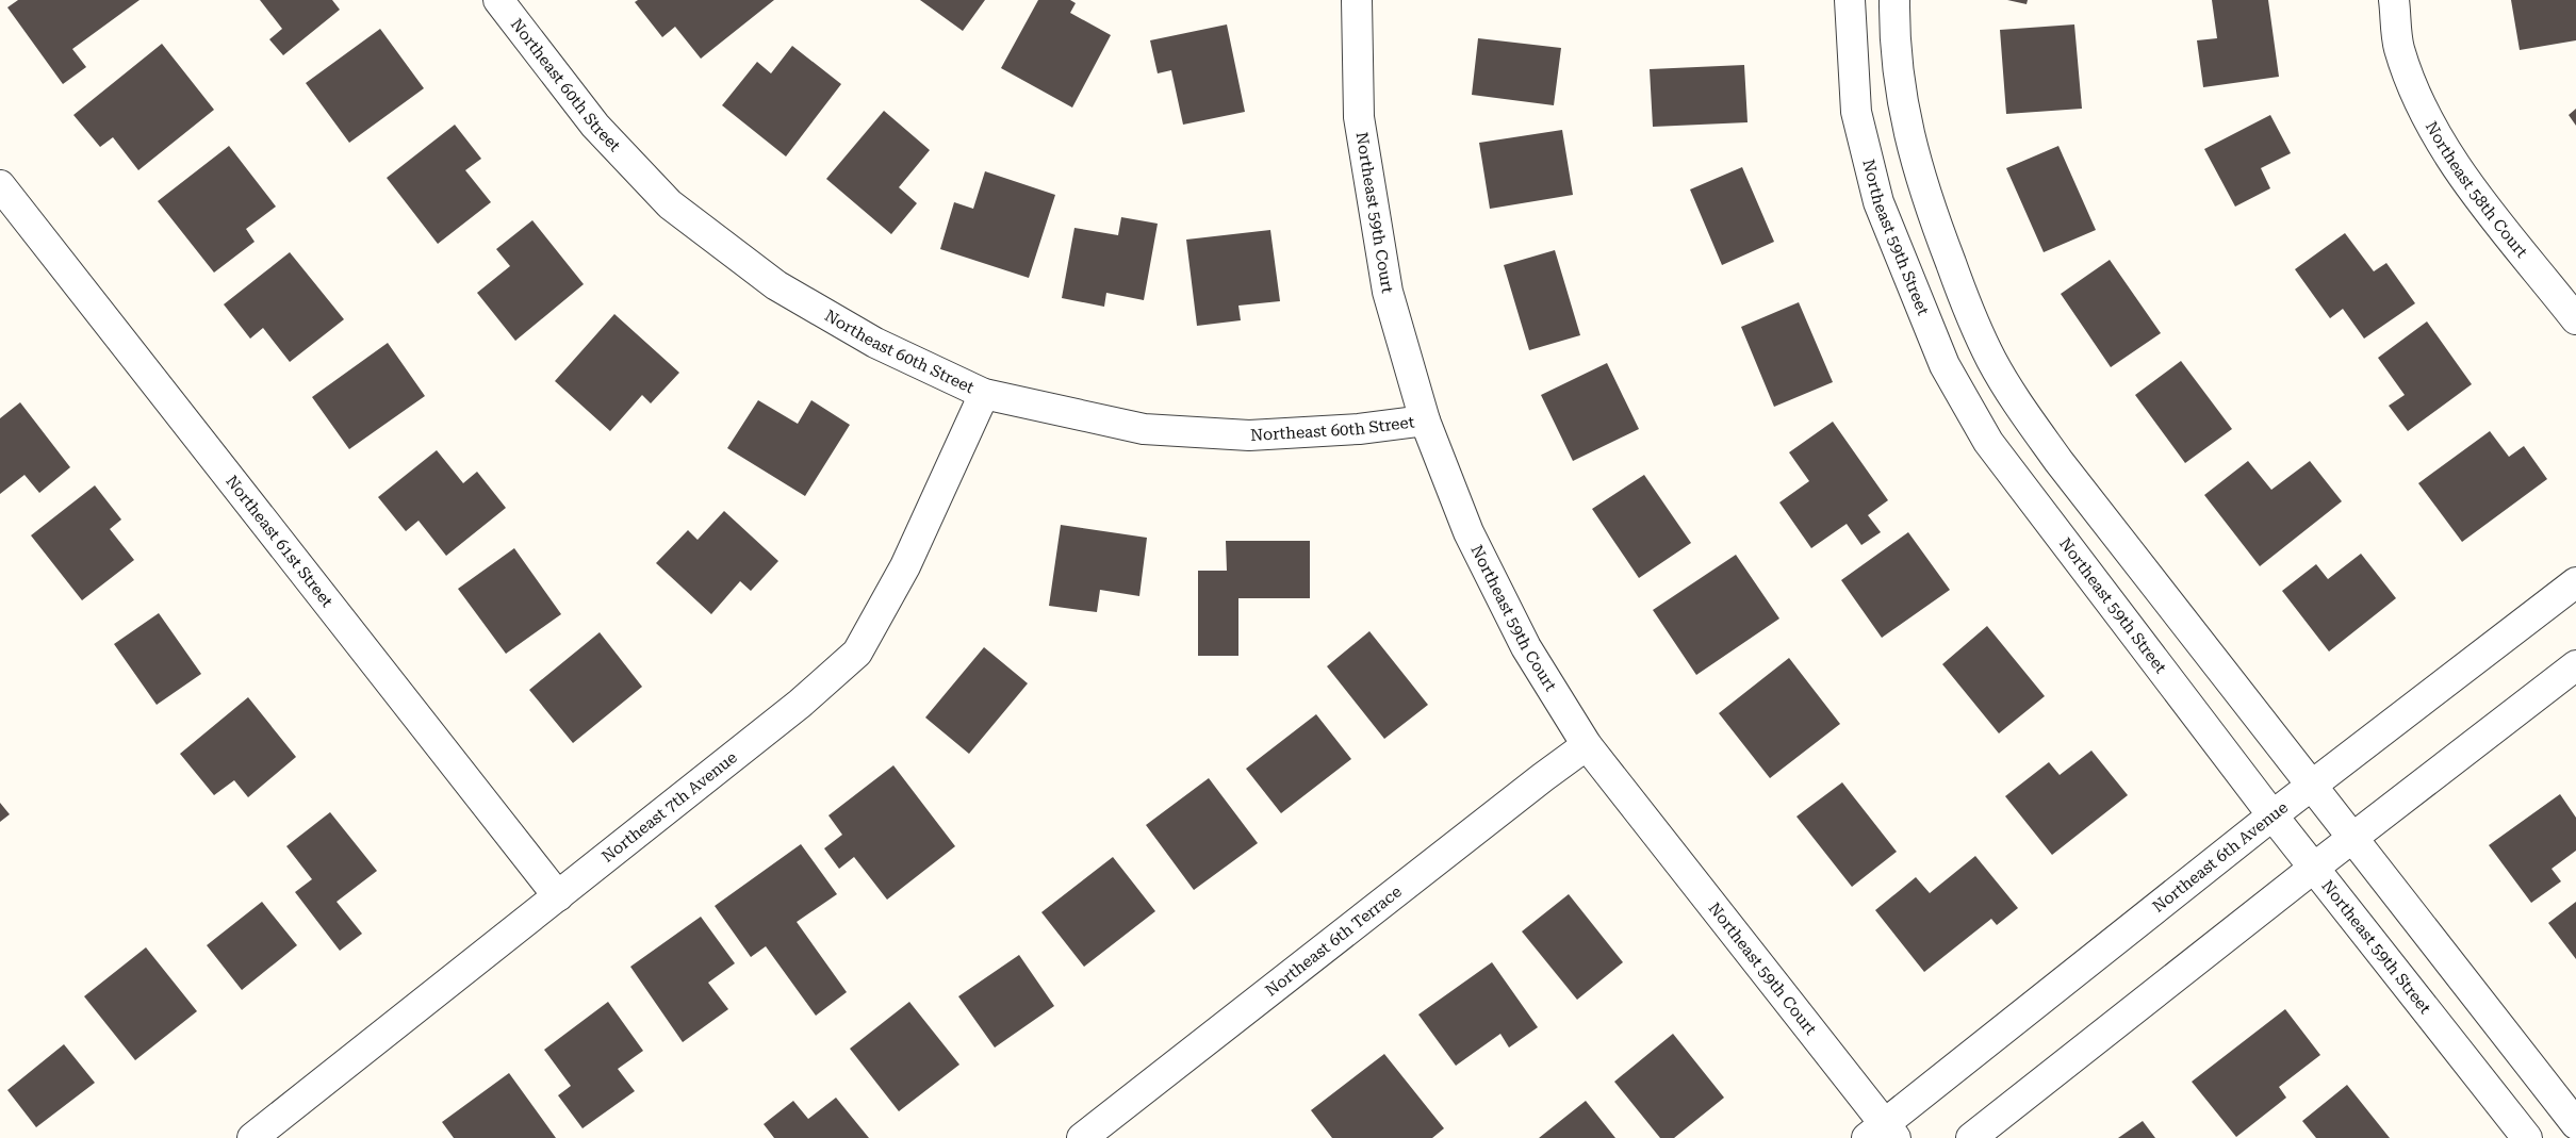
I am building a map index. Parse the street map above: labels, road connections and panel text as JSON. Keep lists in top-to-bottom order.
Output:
{
  "streets": {
    "street": [
      "Northeast 60th Street",
      "Northeast 58th Court",
      "Northeast 59th Court",
      "Northeast 59th Street",
      "Northeast 61st Street",
      "Northeast 7th Avenue",
      "Northeast 6th Avenue",
      "Northeast 6th Terrace"
    ]
  },
  "crossings": [
    ["Northeast 60th Street", "Northeast 59th Court"],
    ["Northeast 60th Street", "Northeast 7th Avenue"],
    ["Northeast 59th Court", "Northeast 6th Avenue"],
    ["Northeast 59th Court", "Northeast 6th Terrace"],
    ["Northeast 59th Street", "Northeast 6th Avenue"],
    ["Northeast 61st Street", "Northeast 7th Avenue"]
  ]
}
